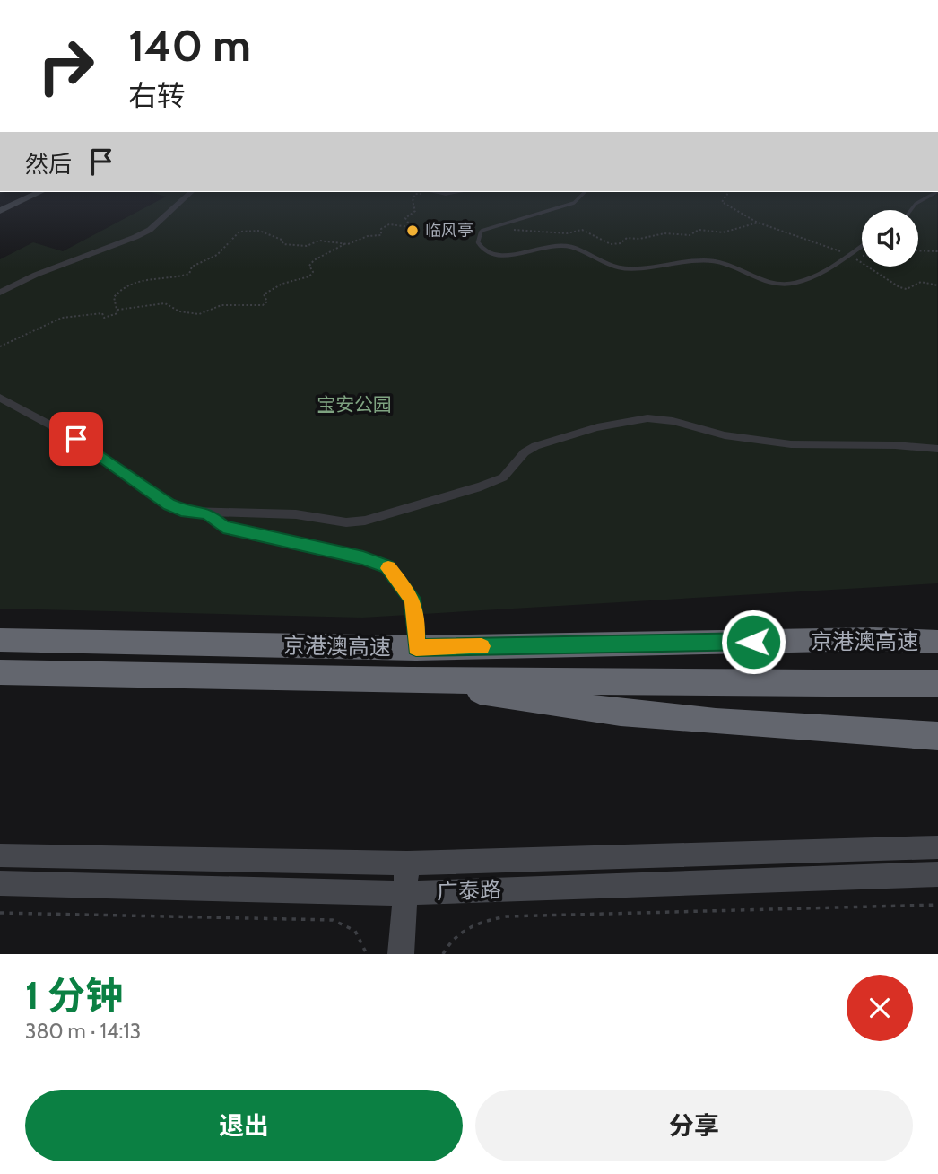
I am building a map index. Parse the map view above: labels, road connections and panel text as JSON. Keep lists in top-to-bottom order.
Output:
{
  "streets": {
    "highway": ["京港澳高速"],
    "main road": ["广泰路"]
  },
  "parks": ["宝安公园"],
  "places": ["临风亭"],
  "page": {
    "turn": ["140 m", "右转"],
    "then": "然后",
    "heading": ["1 分钟", "380 m · 14:13"],
    "buttons": ["退出", "分享"]
  }
}
